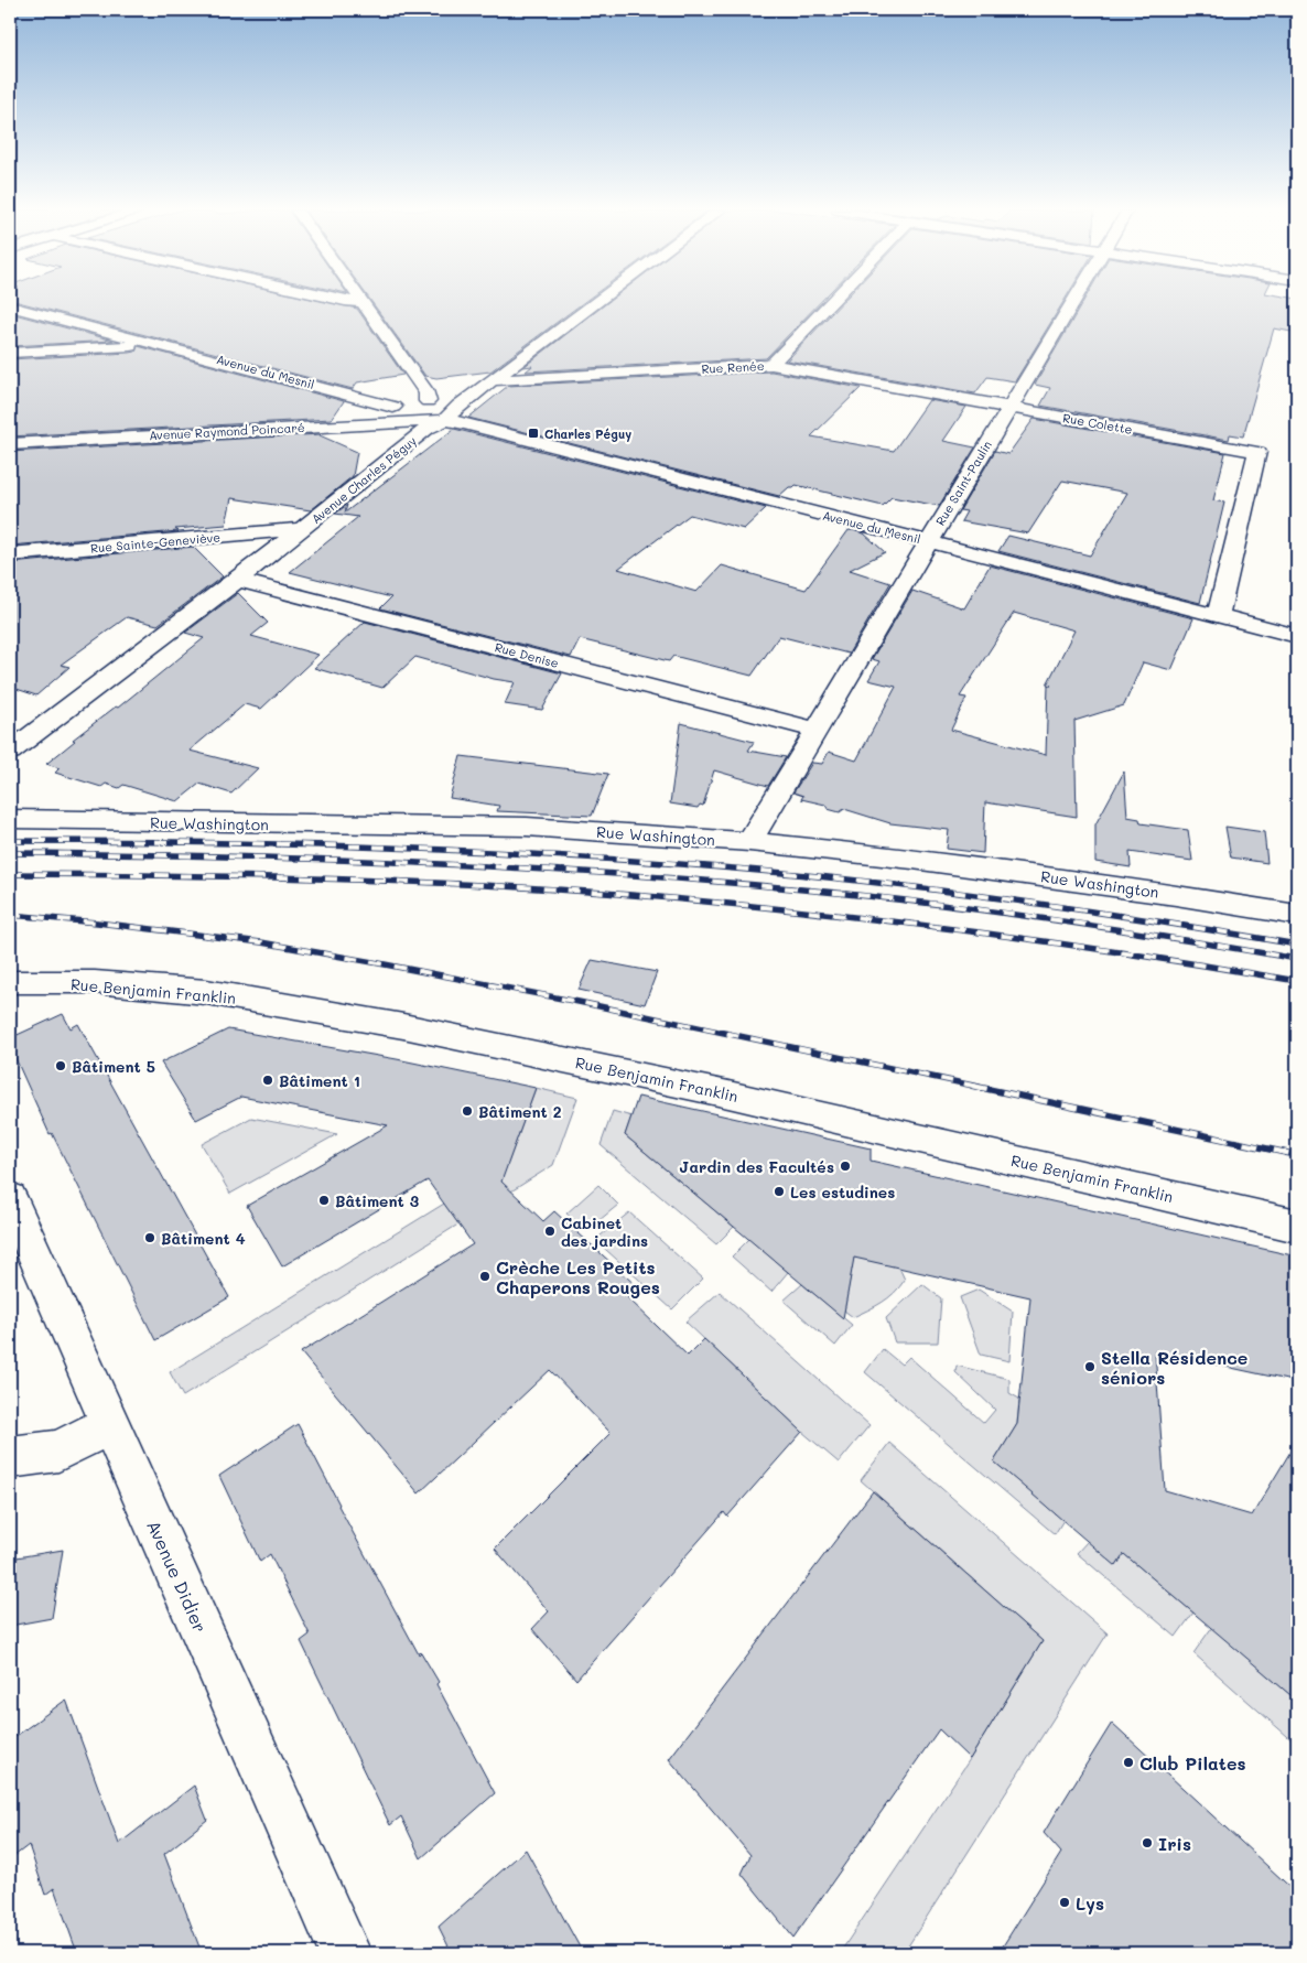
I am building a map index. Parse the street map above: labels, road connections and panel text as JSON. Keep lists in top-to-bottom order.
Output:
{
  "streets": {
    "street": [
      "Rue Renée",
      "Avenue du Mesnil",
      "Rue Colette",
      "Avenue Raymond Poincaré",
      "Avenue Charles Péguy",
      "Rue Saint-Paulin",
      "Rue Sainte-Geneviève",
      "Rue Denise",
      "Rue Washington",
      "Rue Benjamin Franklin",
      "Avenue Didier"
    ]
  },
  "crossings": [
    ["Rue Renée", "Rue Colette"],
    ["Rue Renée", "Avenue Charles Péguy"],
    ["Avenue du Mesnil", "Rue Colette"],
    ["Avenue du Mesnil", "Avenue Raymond Poincaré"],
    ["Avenue du Mesnil", "Avenue Charles Péguy"],
    ["Avenue du Mesnil", "Rue Saint-Paulin"],
    ["Rue Colette", "Rue Saint-Paulin"],
    ["Avenue Raymond Poincaré", "Avenue Charles Péguy"],
    ["Avenue Charles Péguy", "Rue Sainte-Geneviève"],
    ["Avenue Charles Péguy", "Rue Denise"],
    ["Rue Saint-Paulin", "Rue Denise"],
    ["Rue Saint-Paulin", "Rue Washington"]
  ],
  "places": {
    "transit": ["Charles Péguy"],
    "other": [
      "Bâtiment 5",
      "Bâtiment 1",
      "Bâtiment 2",
      "Jardin des Facultés",
      "Les estudines",
      "Bâtiment 3",
      "Cabinet des jardins",
      "Bâtiment 4",
      "Crèche Les Petits Chaperons Rouges",
      "Stella Résidence séniors",
      "Club Pilates",
      "Iris",
      "Lys"
    ]
  }
}
